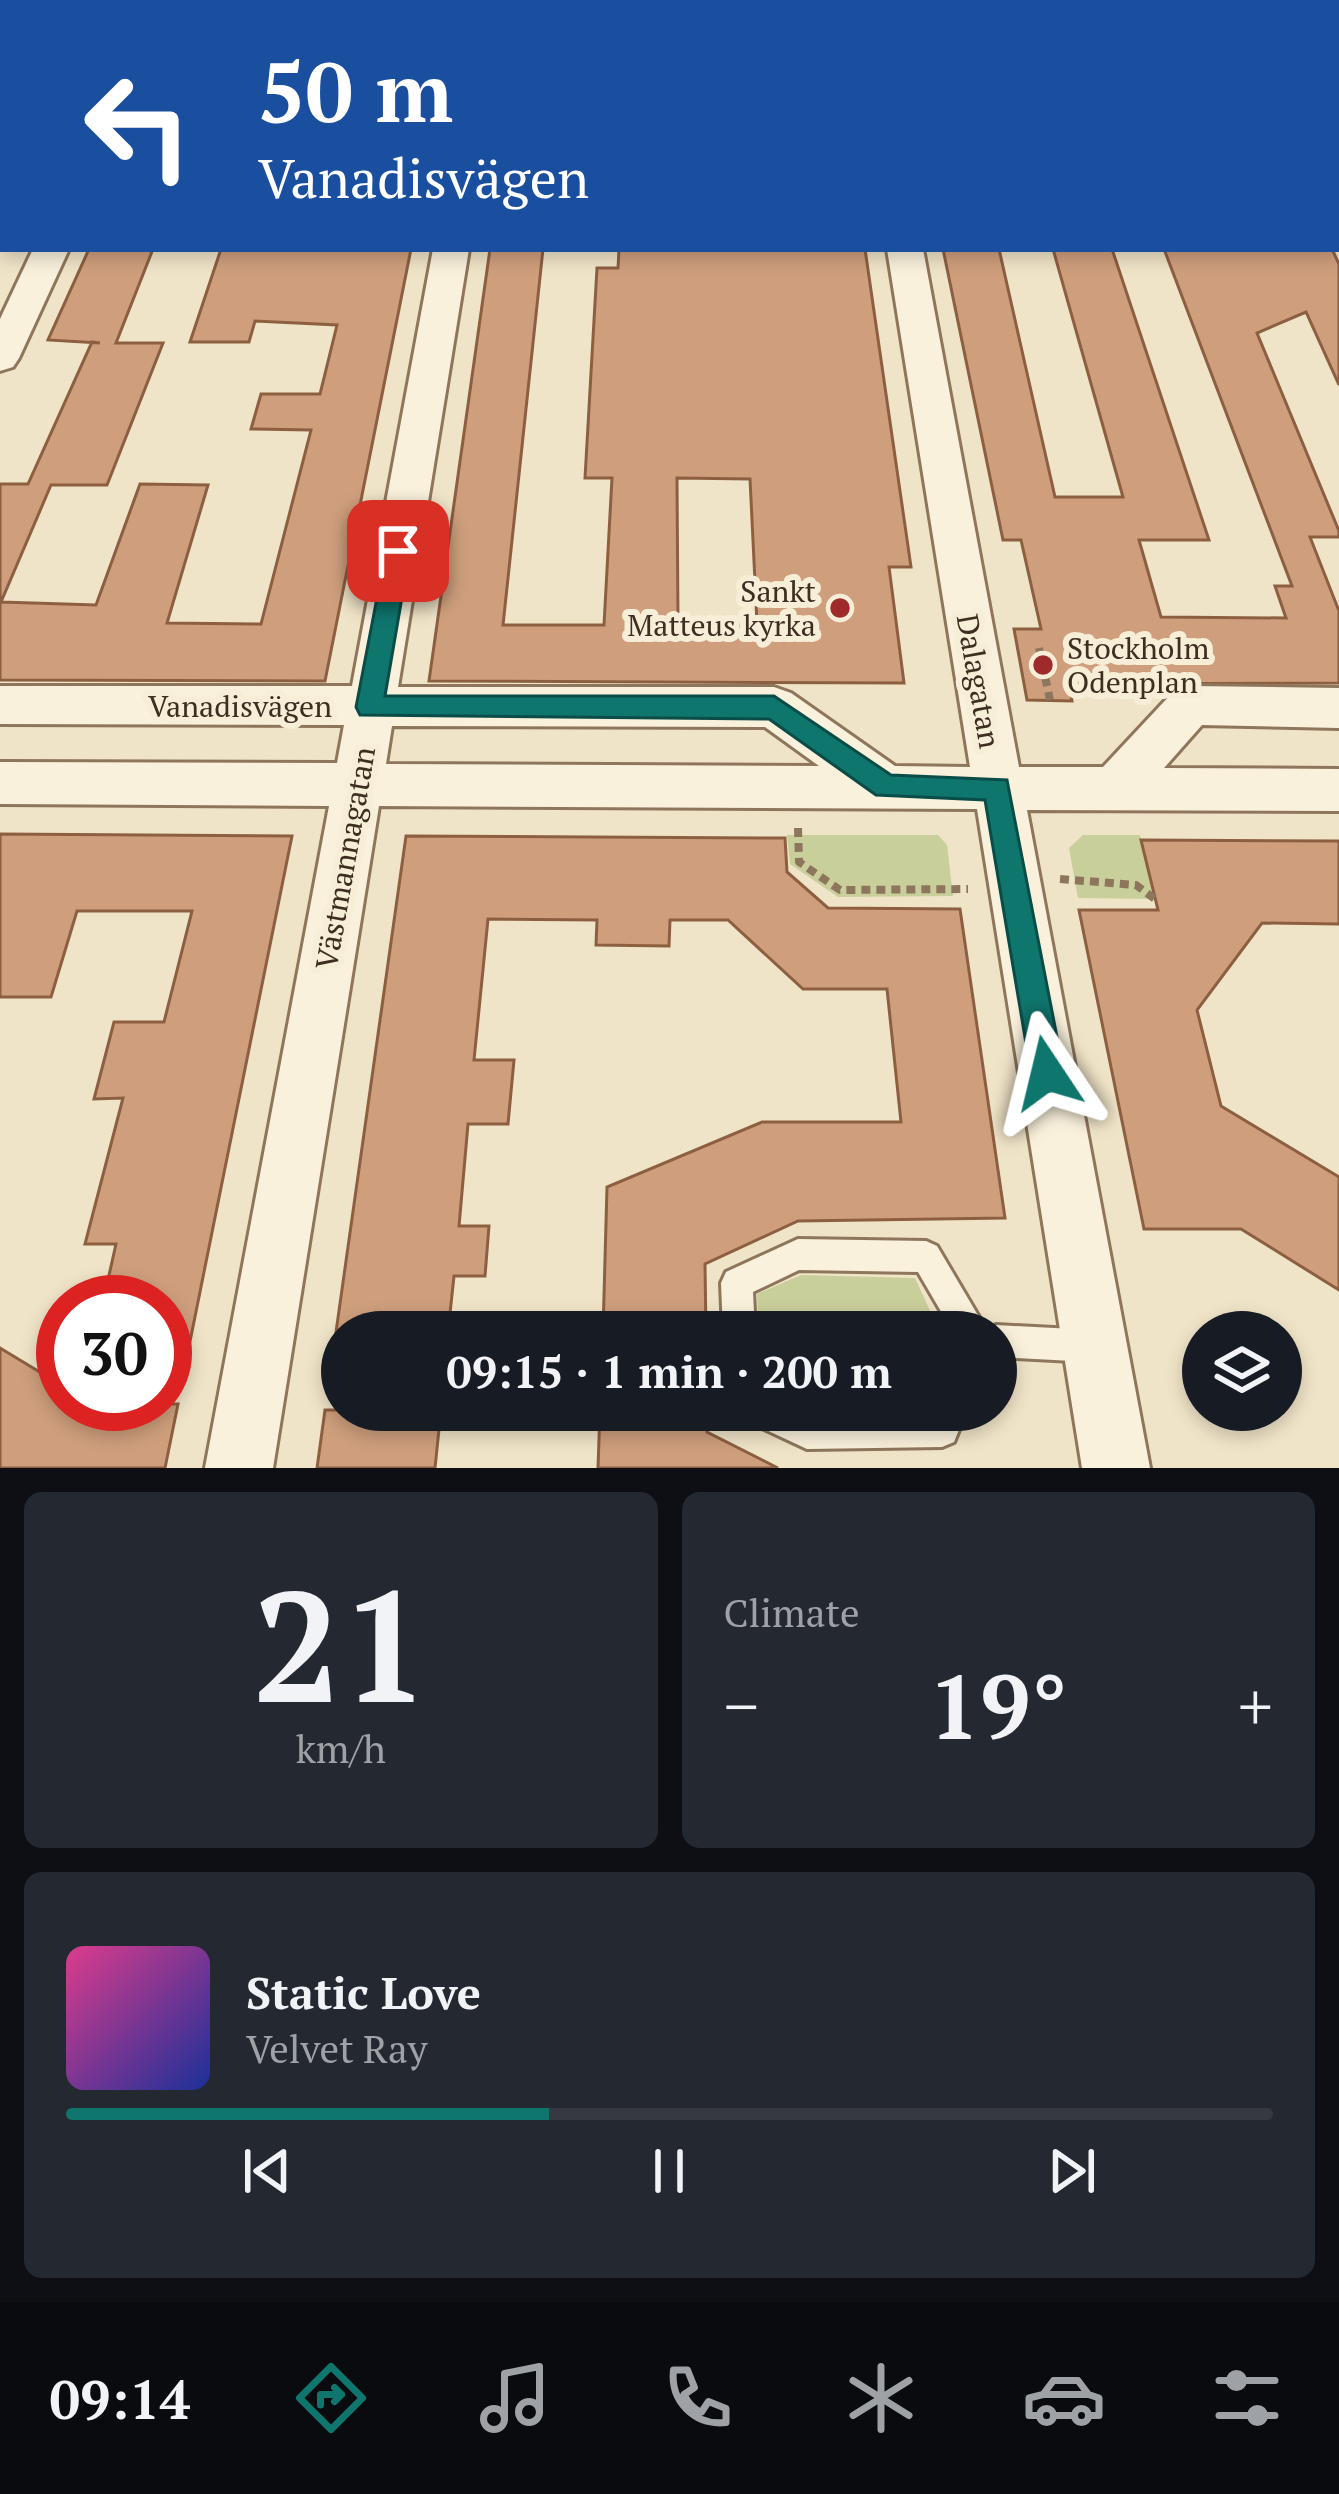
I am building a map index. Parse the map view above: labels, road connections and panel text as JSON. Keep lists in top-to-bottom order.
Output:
{
  "streets": {
    "street": ["Dalagatan", "Vanadisvägen", "Västmannagatan"]
  },
  "crossings": [
    ["Vanadisvägen", "Västmannagatan"]
  ],
  "places": ["Sankt Matteus kyrka", "Stockholm Odenplan"],
  "page": {
    "turn": ["50 m", "Vanadisvägen"],
    "limit": "30",
    "trip": "09:15 · 1 min · 200 m",
    "tile": [
      ["21", "km/h"],
      "Climate"
    ],
    "heat": ["−", "19°", "+"],
    "song": ["Static Love", "Velvet Ray"],
    "tabs": "09:14"
  }
}
